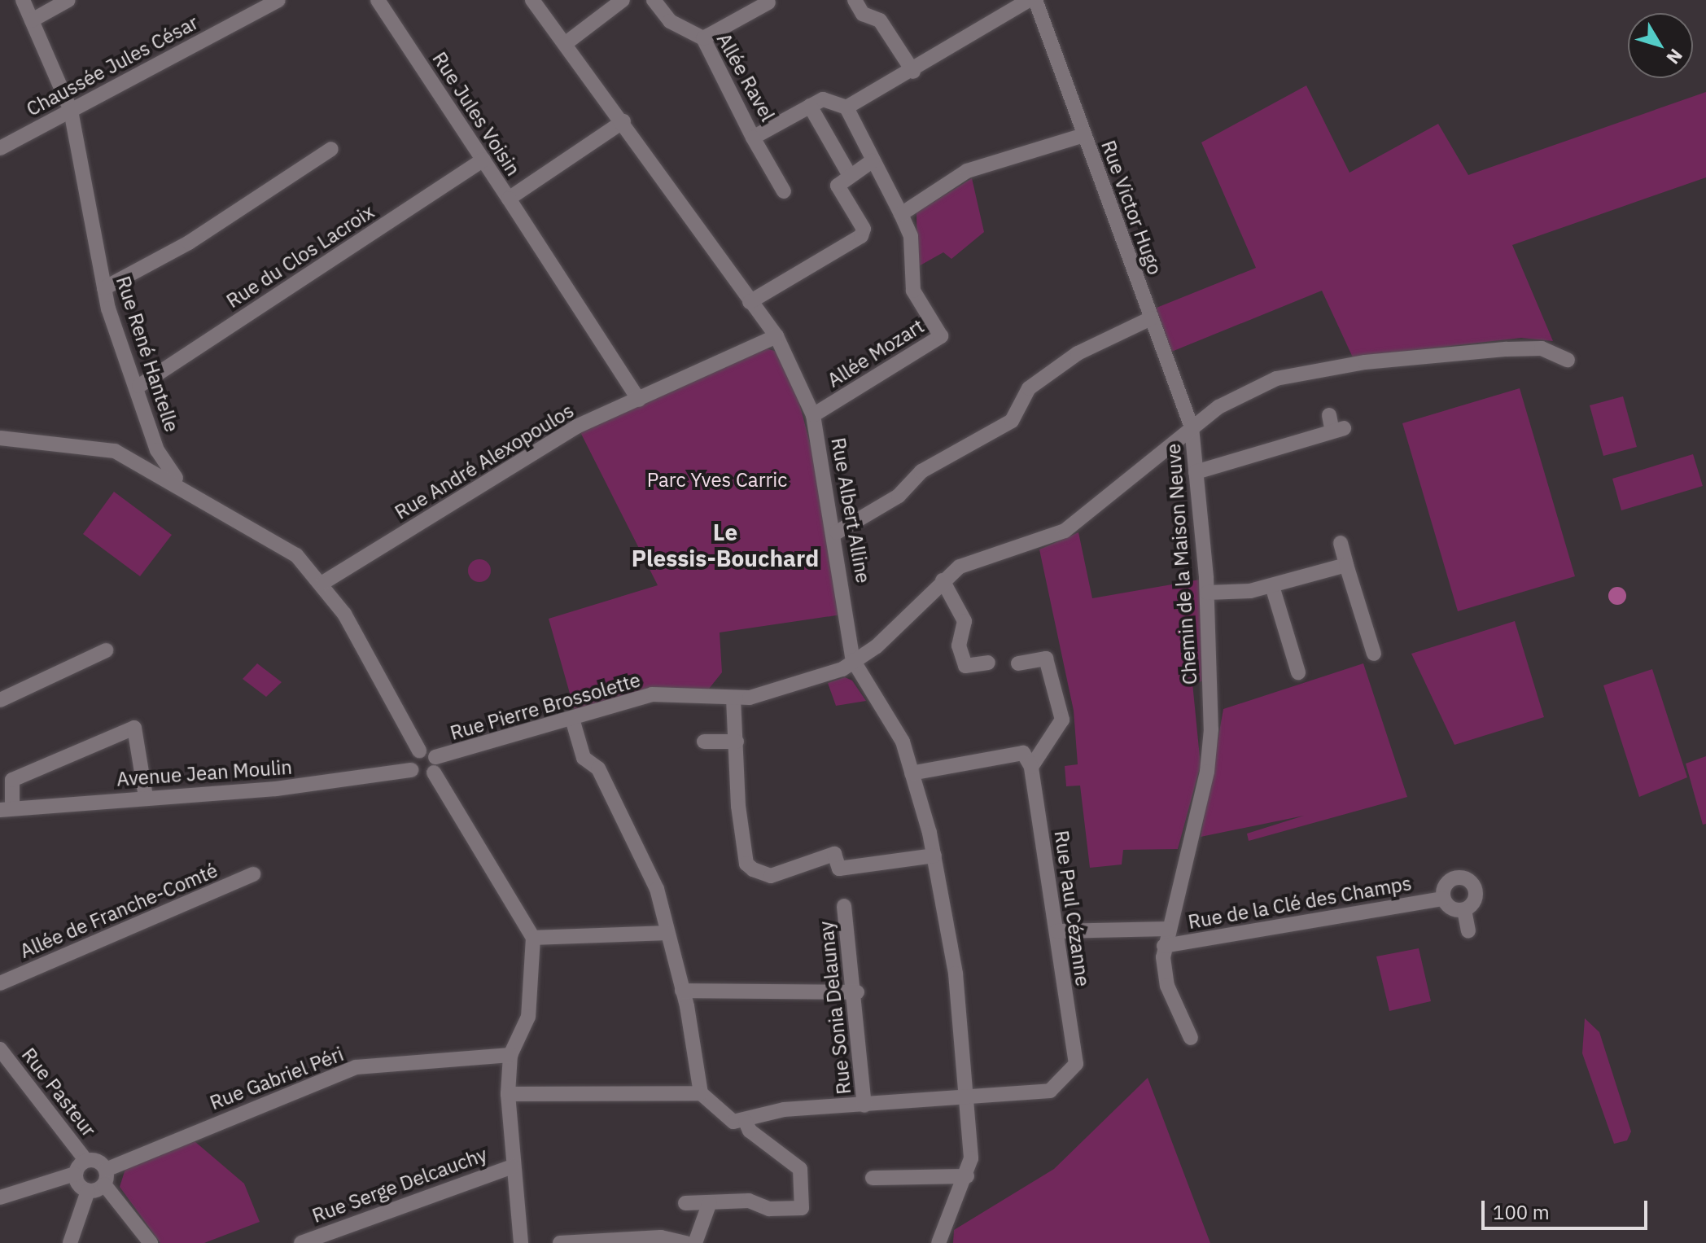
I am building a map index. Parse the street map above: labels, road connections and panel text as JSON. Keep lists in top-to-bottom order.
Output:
{
  "streets": {
    "street": [
      "Chaussée Jules César",
      "Allée Ravel",
      "Rue Jules Voisin",
      "Rue Victor Hugo",
      "Rue du Clos Lacroix",
      "Allée Mozart",
      "Rue René Hantelle",
      "Rue André Alexopoulos",
      "Rue Albert Alline",
      "Chemin de la Maison Neuve",
      "Rue Pierre Brossolette",
      "Avenue Jean Moulin",
      "Rue de la Clé des Champs",
      "Rue Paul Cézanne",
      "Allée de Franche-Comté",
      "Rue Sonia Delaunay",
      "Rue Gabriel Péri",
      "Rue Pasteur",
      "Rue Serge Delcauchy"
    ]
  },
  "crossings": [
    ["Chaussée Jules César", "Rue René Hantelle"],
    ["Rue Jules Voisin", "Rue du Clos Lacroix"],
    ["Rue Jules Voisin", "Rue Albert Alline"],
    ["Rue Victor Hugo", "Chemin de la Maison Neuve"],
    ["Rue Victor Hugo", "Rue Pierre Brossolette"],
    ["Rue du Clos Lacroix", "Rue René Hantelle"],
    ["Allée Mozart", "Rue Albert Alline"],
    ["Rue André Alexopoulos", "Rue Albert Alline"],
    ["Rue Albert Alline", "Rue Pierre Brossolette"],
    ["Rue Albert Alline", "Rue Paul Cézanne"],
    ["Chemin de la Maison Neuve", "Rue Pierre Brossolette"],
    ["Chemin de la Maison Neuve", "Rue de la Clé des Champs"],
    ["Rue Pierre Brossolette", "Avenue Jean Moulin"]
  ],
  "districts": ["Le Plessis-Bouchard"],
  "parks": ["Parc Yves Carric"],
  "scale_bar": "100 m",
  "north": "bottom right"
}
